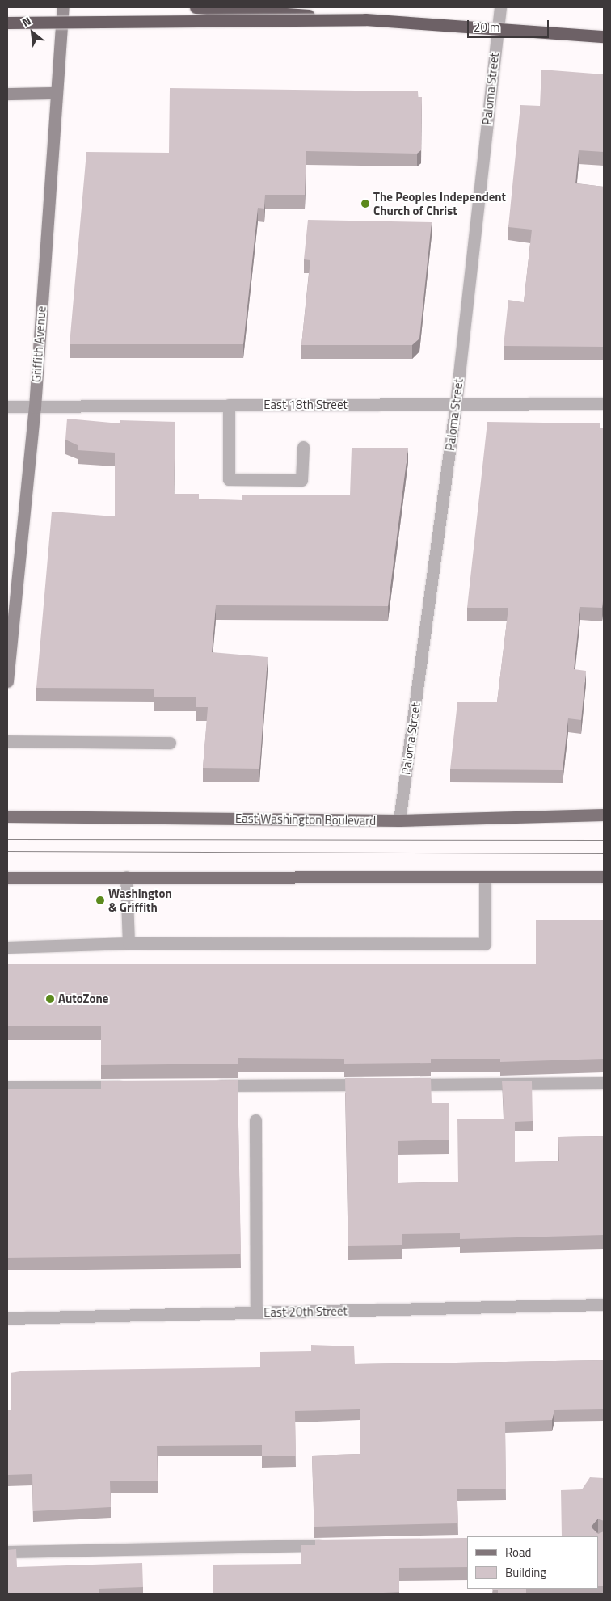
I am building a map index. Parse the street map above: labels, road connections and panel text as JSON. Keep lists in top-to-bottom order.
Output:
{
  "streets": {
    "main road": ["East Washington Boulevard"],
    "street": [
      "Paloma Street",
      "Griffith Avenue",
      "East 18th Street",
      "East 20th Street"
    ]
  },
  "crossings": [
    ["Paloma Street", "East 18th Street"],
    ["Paloma Street", "East Washington Boulevard"],
    ["Griffith Avenue", "East 18th Street"]
  ],
  "places": ["The Peoples Independent Church of Christ", "Washington & Griffith", "AutoZone"],
  "legend": ["Road", "Building"],
  "scale_bar": "20 m",
  "north": "top left"
}
